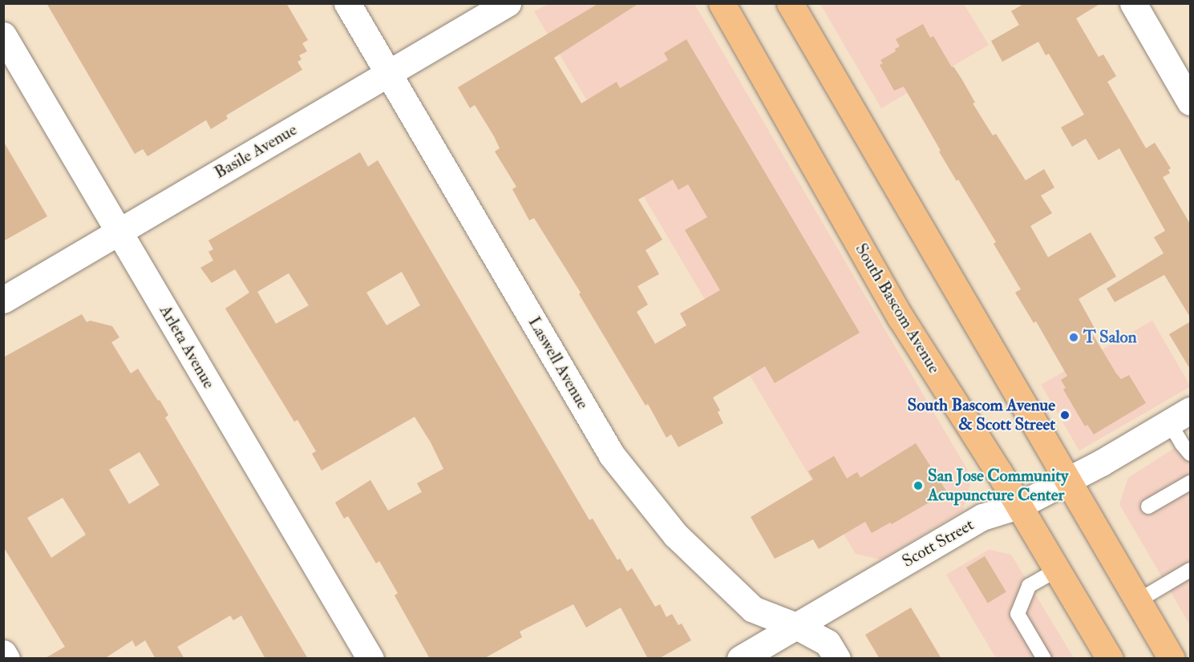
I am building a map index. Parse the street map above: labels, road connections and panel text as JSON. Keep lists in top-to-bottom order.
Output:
{
  "streets": {
    "main road": ["South Bascom Avenue"],
    "street": [
      "Basile Avenue",
      "Arleta Avenue",
      "Laswell Avenue",
      "Scott Street"
    ]
  },
  "crossings": [
    ["Basile Avenue", "Arleta Avenue"],
    ["Basile Avenue", "Laswell Avenue"],
    ["South Bascom Avenue", "Scott Street"],
    ["Laswell Avenue", "Scott Street"]
  ],
  "places": ["T Salon", "South Bascom Avenue & Scott Street", "San Jose Community Acupuncture Center"]
}
